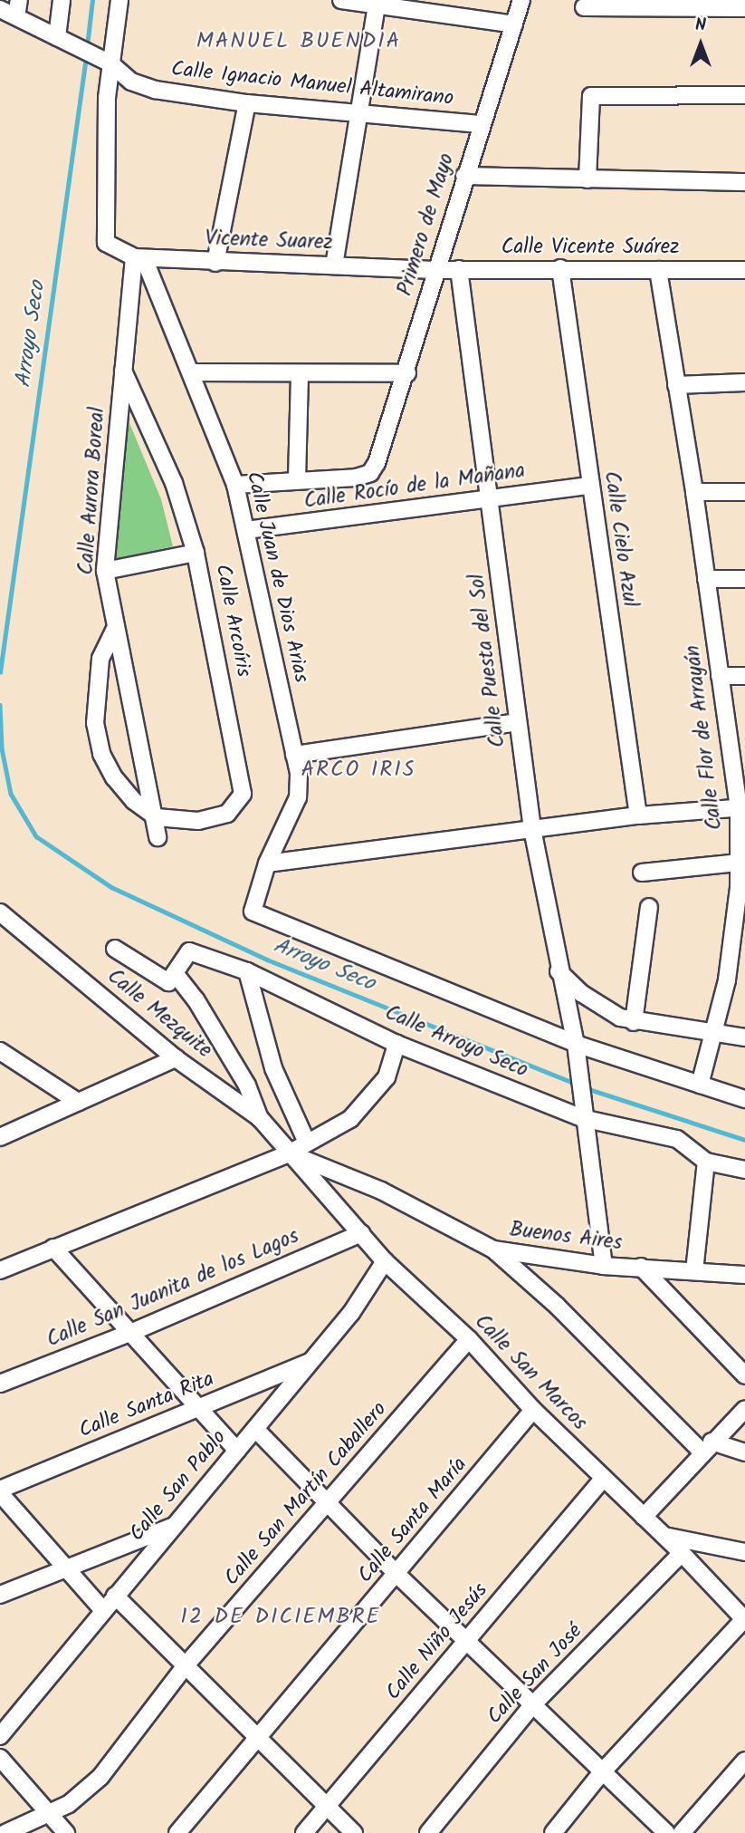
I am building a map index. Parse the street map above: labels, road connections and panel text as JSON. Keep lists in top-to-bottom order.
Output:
{
  "streets": {
    "street": [
      "Calle Ignacio Manuel Altamirano",
      "Primero de Mayo",
      "Vicente Suarez",
      "Calle Vicente Suárez",
      "Calle Rocío de la Mañana",
      "Calle Aurora Boreal",
      "Calle Cielo Azul",
      "Calle Juan de Dios Arias",
      "Calle Arcoíris",
      "Calle Puesta del Sol",
      "Calle Flor de Arrayán",
      "Calle Mezquite",
      "Calle Arroyo Seco",
      "Buenos Aires",
      "Calle San Juanita de los Lagos",
      "Calle San Marcos",
      "Calle Santa Rita",
      "Calle San Pablo",
      "Calle San Martín Caballero",
      "Calle Santa María",
      "Calle Niño Jesús",
      "Calle San José"
    ]
  },
  "crossings": [
    ["Calle Ignacio Manuel Altamirano", "Primero de Mayo"],
    ["Calle Ignacio Manuel Altamirano", "Vicente Suarez"],
    ["Primero de Mayo", "Vicente Suarez"],
    ["Primero de Mayo", "Calle Vicente Suárez"],
    ["Vicente Suarez", "Calle Vicente Suárez"],
    ["Vicente Suarez", "Calle Aurora Boreal"],
    ["Vicente Suarez", "Calle Juan de Dios Arias"],
    ["Calle Vicente Suárez", "Calle Cielo Azul"],
    ["Calle Vicente Suárez", "Calle Puesta del Sol"],
    ["Calle Vicente Suárez", "Calle Flor de Arrayán"],
    ["Calle Rocío de la Mañana", "Calle Cielo Azul"],
    ["Calle Rocío de la Mañana", "Calle Juan de Dios Arias"],
    ["Calle Rocío de la Mañana", "Calle Puesta del Sol"],
    ["Calle Aurora Boreal", "Calle Juan de Dios Arias"],
    ["Calle Aurora Boreal", "Calle Arcoíris"],
    ["Calle Juan de Dios Arias", "Calle Arroyo Seco"],
    ["Calle Puesta del Sol", "Calle Arroyo Seco"],
    ["Calle Puesta del Sol", "Buenos Aires"],
    ["Calle Flor de Arrayán", "Calle Arroyo Seco"],
    ["Calle Mezquite", "Buenos Aires"],
    ["Calle Mezquite", "Calle San Marcos"],
    ["Buenos Aires", "Calle San Marcos"],
    ["Calle San Juanita de los Lagos", "Calle San Marcos"],
    ["Calle San Marcos", "Calle San Pablo"],
    ["Calle San Marcos", "Calle San Martín Caballero"],
    ["Calle San Marcos", "Calle Santa María"],
    ["Calle San Marcos", "Calle Niño Jesús"],
    ["Calle San Marcos", "Calle San José"],
    ["Calle Santa Rita", "Calle San Pablo"]
  ],
  "districts": ["MANUEL BUENDIA", "ARCO IRIS", "12 DE DICIEMBRE"],
  "water": ["Arroyo Seco"],
  "north": "top"
}
